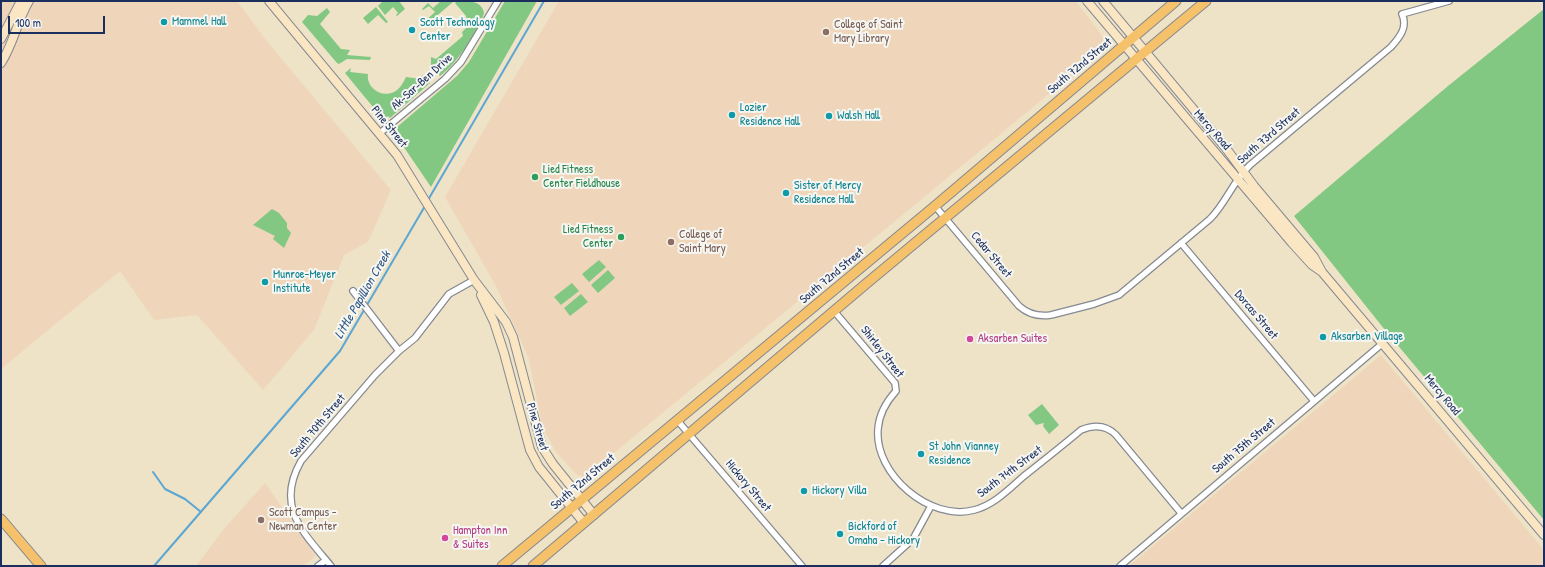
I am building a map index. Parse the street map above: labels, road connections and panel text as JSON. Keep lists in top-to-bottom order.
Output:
{
  "streets": {
    "main road": ["South 72nd Street", "Pine Street", "Mercy Road"],
    "street": [
      "Ak-Sar-Ben Drive",
      "South 73rd Street",
      "Cedar Street",
      "Dorcas Street",
      "Shirley Street",
      "South 70th Street",
      "South 75th Street",
      "South 74th Street",
      "Hickory Street"
    ]
  },
  "crossings": [
    ["South 72nd Street", "Pine Street"],
    ["South 72nd Street", "Mercy Road"],
    ["South 72nd Street", "Cedar Street"],
    ["South 72nd Street", "Hickory Street"],
    ["Ak-Sar-Ben Drive", "Pine Street"],
    ["Pine Street", "South 70th Street"],
    ["Mercy Road", "South 73rd Street"],
    ["Mercy Road", "South 75th Street"],
    ["South 73rd Street", "Cedar Street"],
    ["South 73rd Street", "Dorcas Street"],
    ["Dorcas Street", "South 75th Street"],
    ["Shirley Street", "South 74th Street"],
    ["South 75th Street", "South 74th Street"]
  ],
  "water": ["Little Papillion Creek"],
  "places": [
    "Mammel Hall",
    "Scott Technology Center",
    "College of Saint Mary Library",
    "Lozier Residence Hall",
    "Walsh Hall",
    "Lied Fitness Center Fieldhouse",
    "Sister of Mercy Residence Hall",
    "Lied Fitness Center",
    "College of Saint Mary",
    "Munroe-Meyer Institute",
    "Aksarben Village",
    "Aksarben Suites",
    "St John Vianney Residence",
    "Hickory Villa",
    "Scott Campus - Newman Center",
    "Bickford of Omaha - Hickory",
    "Hampton Inn & Suites"
  ],
  "scale_bar": "100 m"
}
